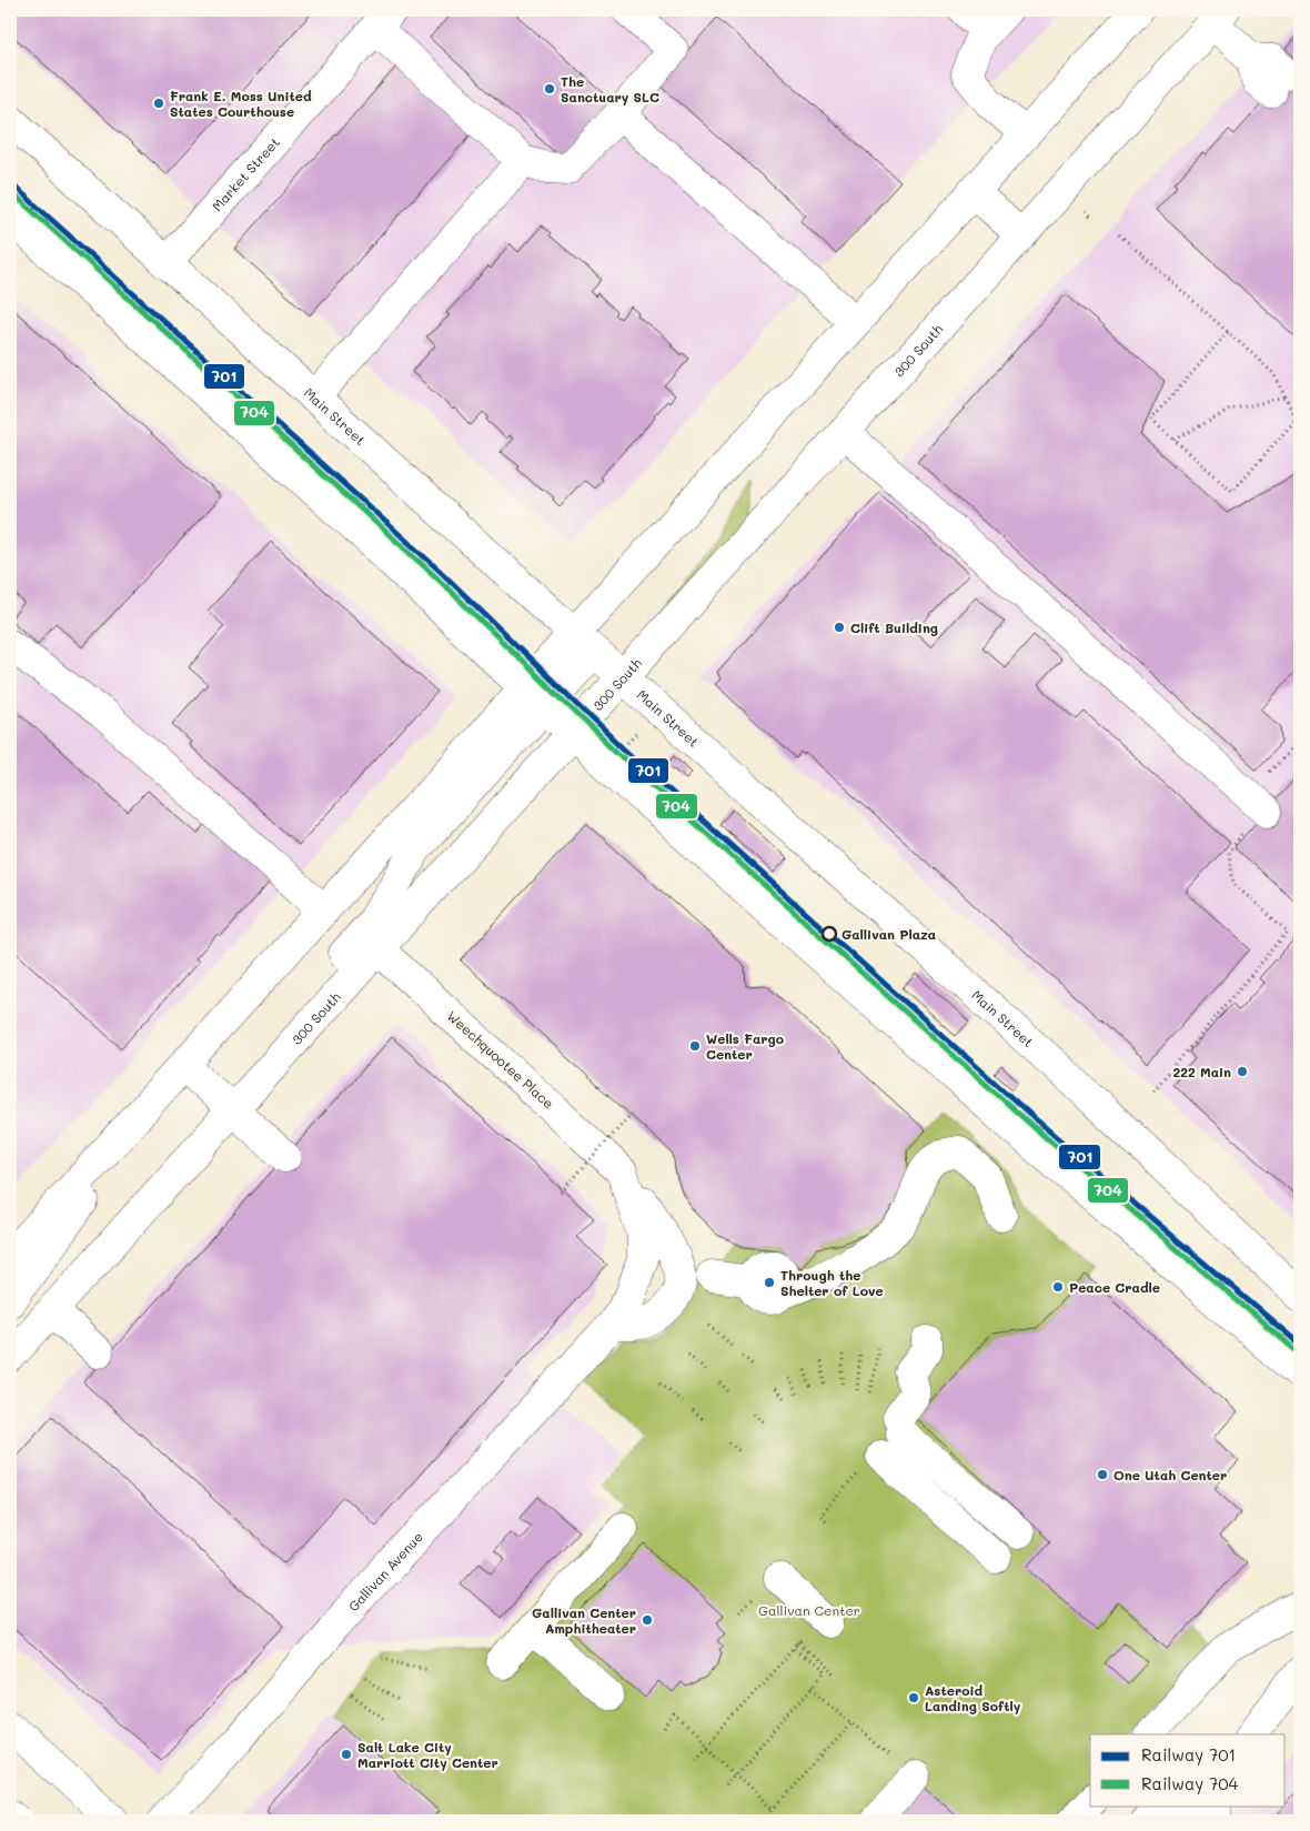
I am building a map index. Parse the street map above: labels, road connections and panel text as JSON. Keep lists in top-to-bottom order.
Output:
{
  "streets": {
    "street": [
      "Market Street",
      "300 South",
      "Main Street",
      "Weechquootee Place",
      "Gallivan Avenue"
    ]
  },
  "crossings": [
    ["Market Street", "Main Street"],
    ["300 South", "Main Street"],
    ["300 South", "Weechquootee Place"],
    ["Weechquootee Place", "Gallivan Avenue"]
  ],
  "parks": ["Gallivan Center"],
  "places": [
    "The Sanctuary SLC",
    "Frank E. Moss United States Courthouse",
    "Clift Building",
    "Gallivan Plaza",
    "Wells Fargo Center",
    "222 Main",
    "Through the Shelter of Love",
    "Peace Cradle",
    "One Utah Center",
    "Gallivan Center Amphitheater",
    "Asteroid Landing Softly",
    "Salt Lake City Marriott City Center"
  ],
  "lines": ["rail line 701", "rail line 704"],
  "legend": ["Railway 701", "Railway 704"]
}
